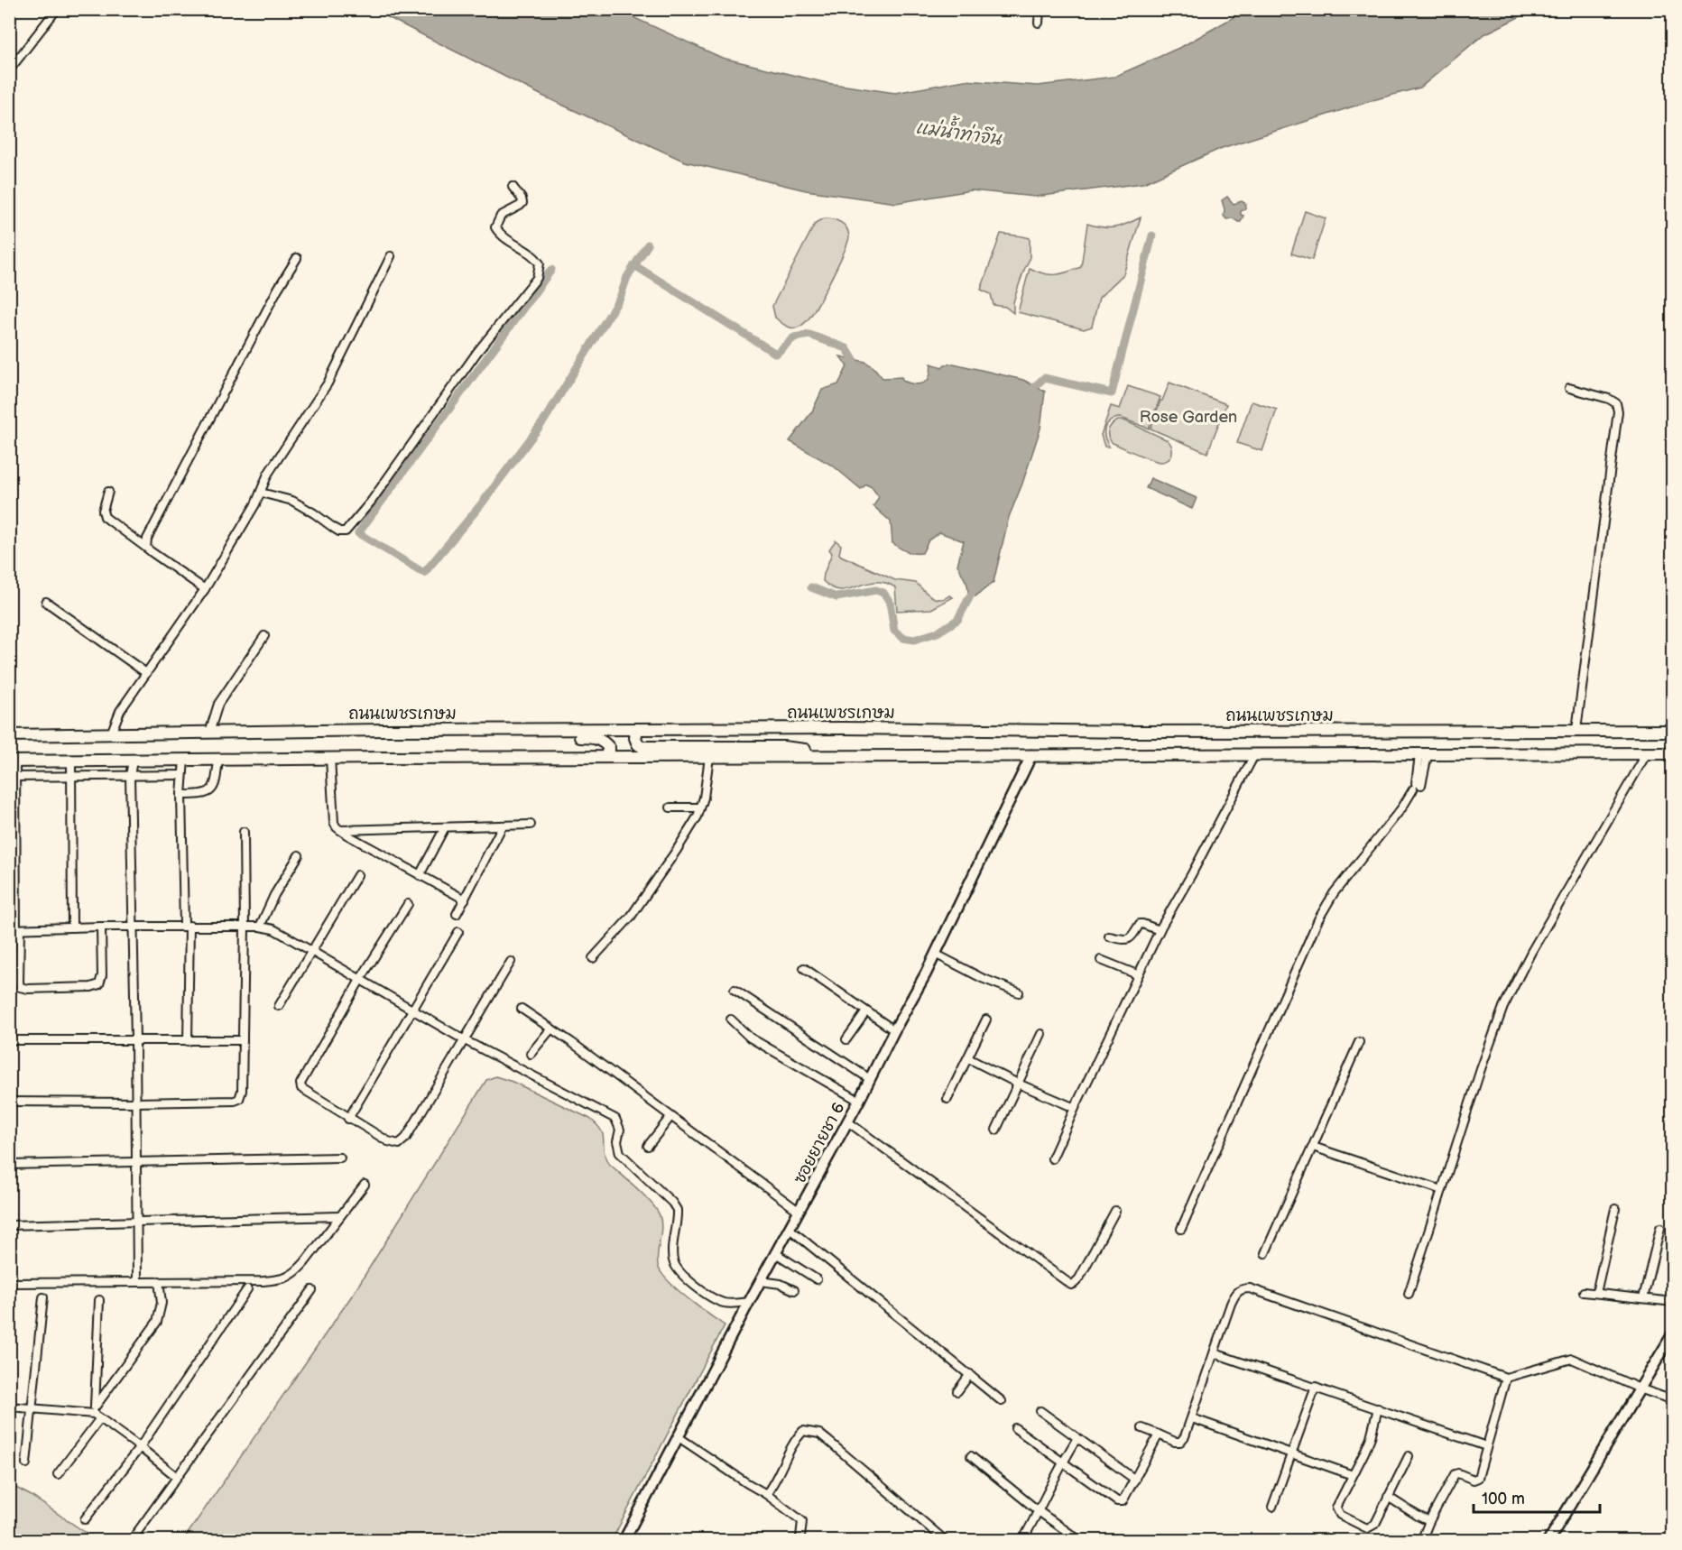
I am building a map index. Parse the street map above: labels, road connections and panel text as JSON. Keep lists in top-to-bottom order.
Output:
{
  "streets": {
    "main road": ["ถนนเพชรเกษม"],
    "street": ["ซอยยายชา 6"]
  },
  "water": ["แม่น้ำท่าจีน"],
  "parks": ["Rose Garden"],
  "scale_bar": "100 m"
}
